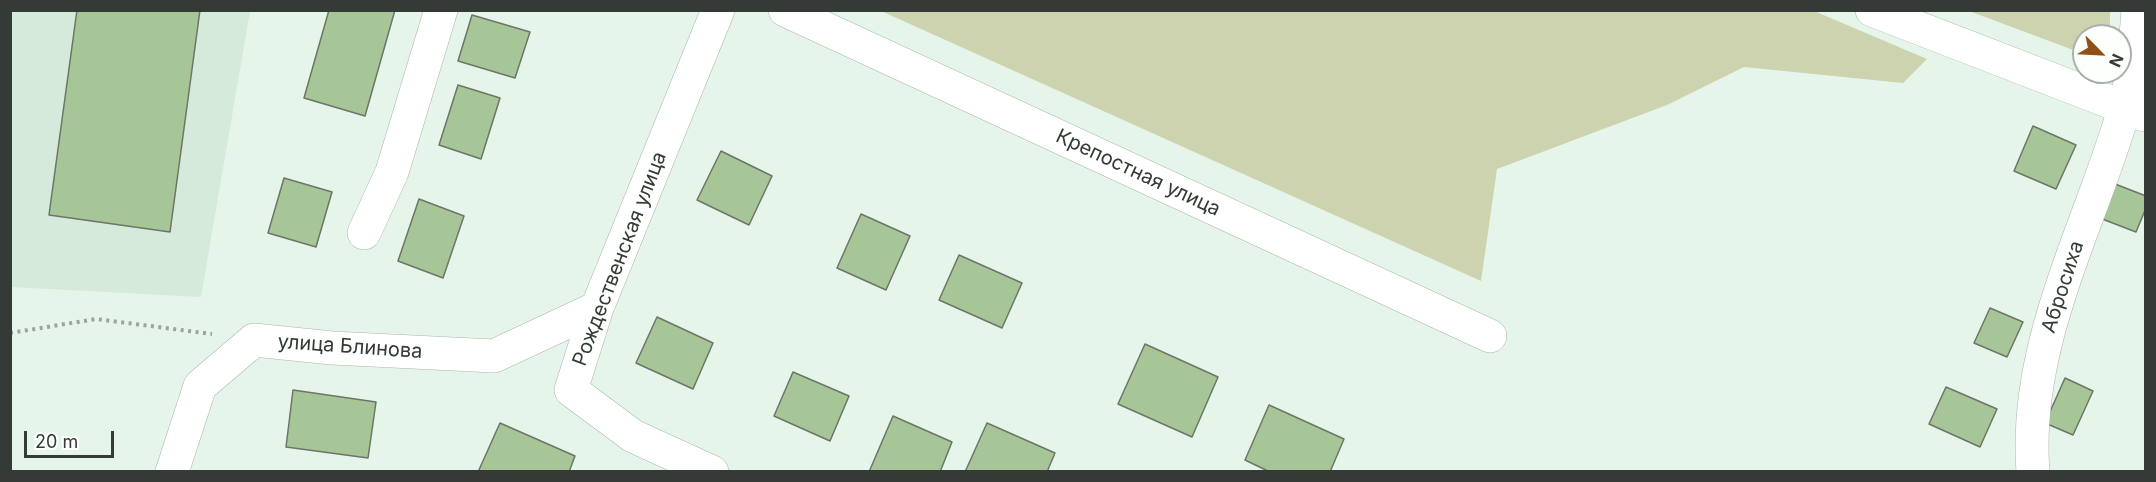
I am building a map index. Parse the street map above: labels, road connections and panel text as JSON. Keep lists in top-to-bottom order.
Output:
{
  "streets": {
    "street": [
      "Крепостная улица",
      "Рождественская улица",
      "Абросиха",
      "улица Блинова"
    ]
  },
  "crossings": [
    ["Рождественская улица", "улица Блинова"]
  ],
  "scale_bar": "20 m",
  "north": "bottom right"
}
